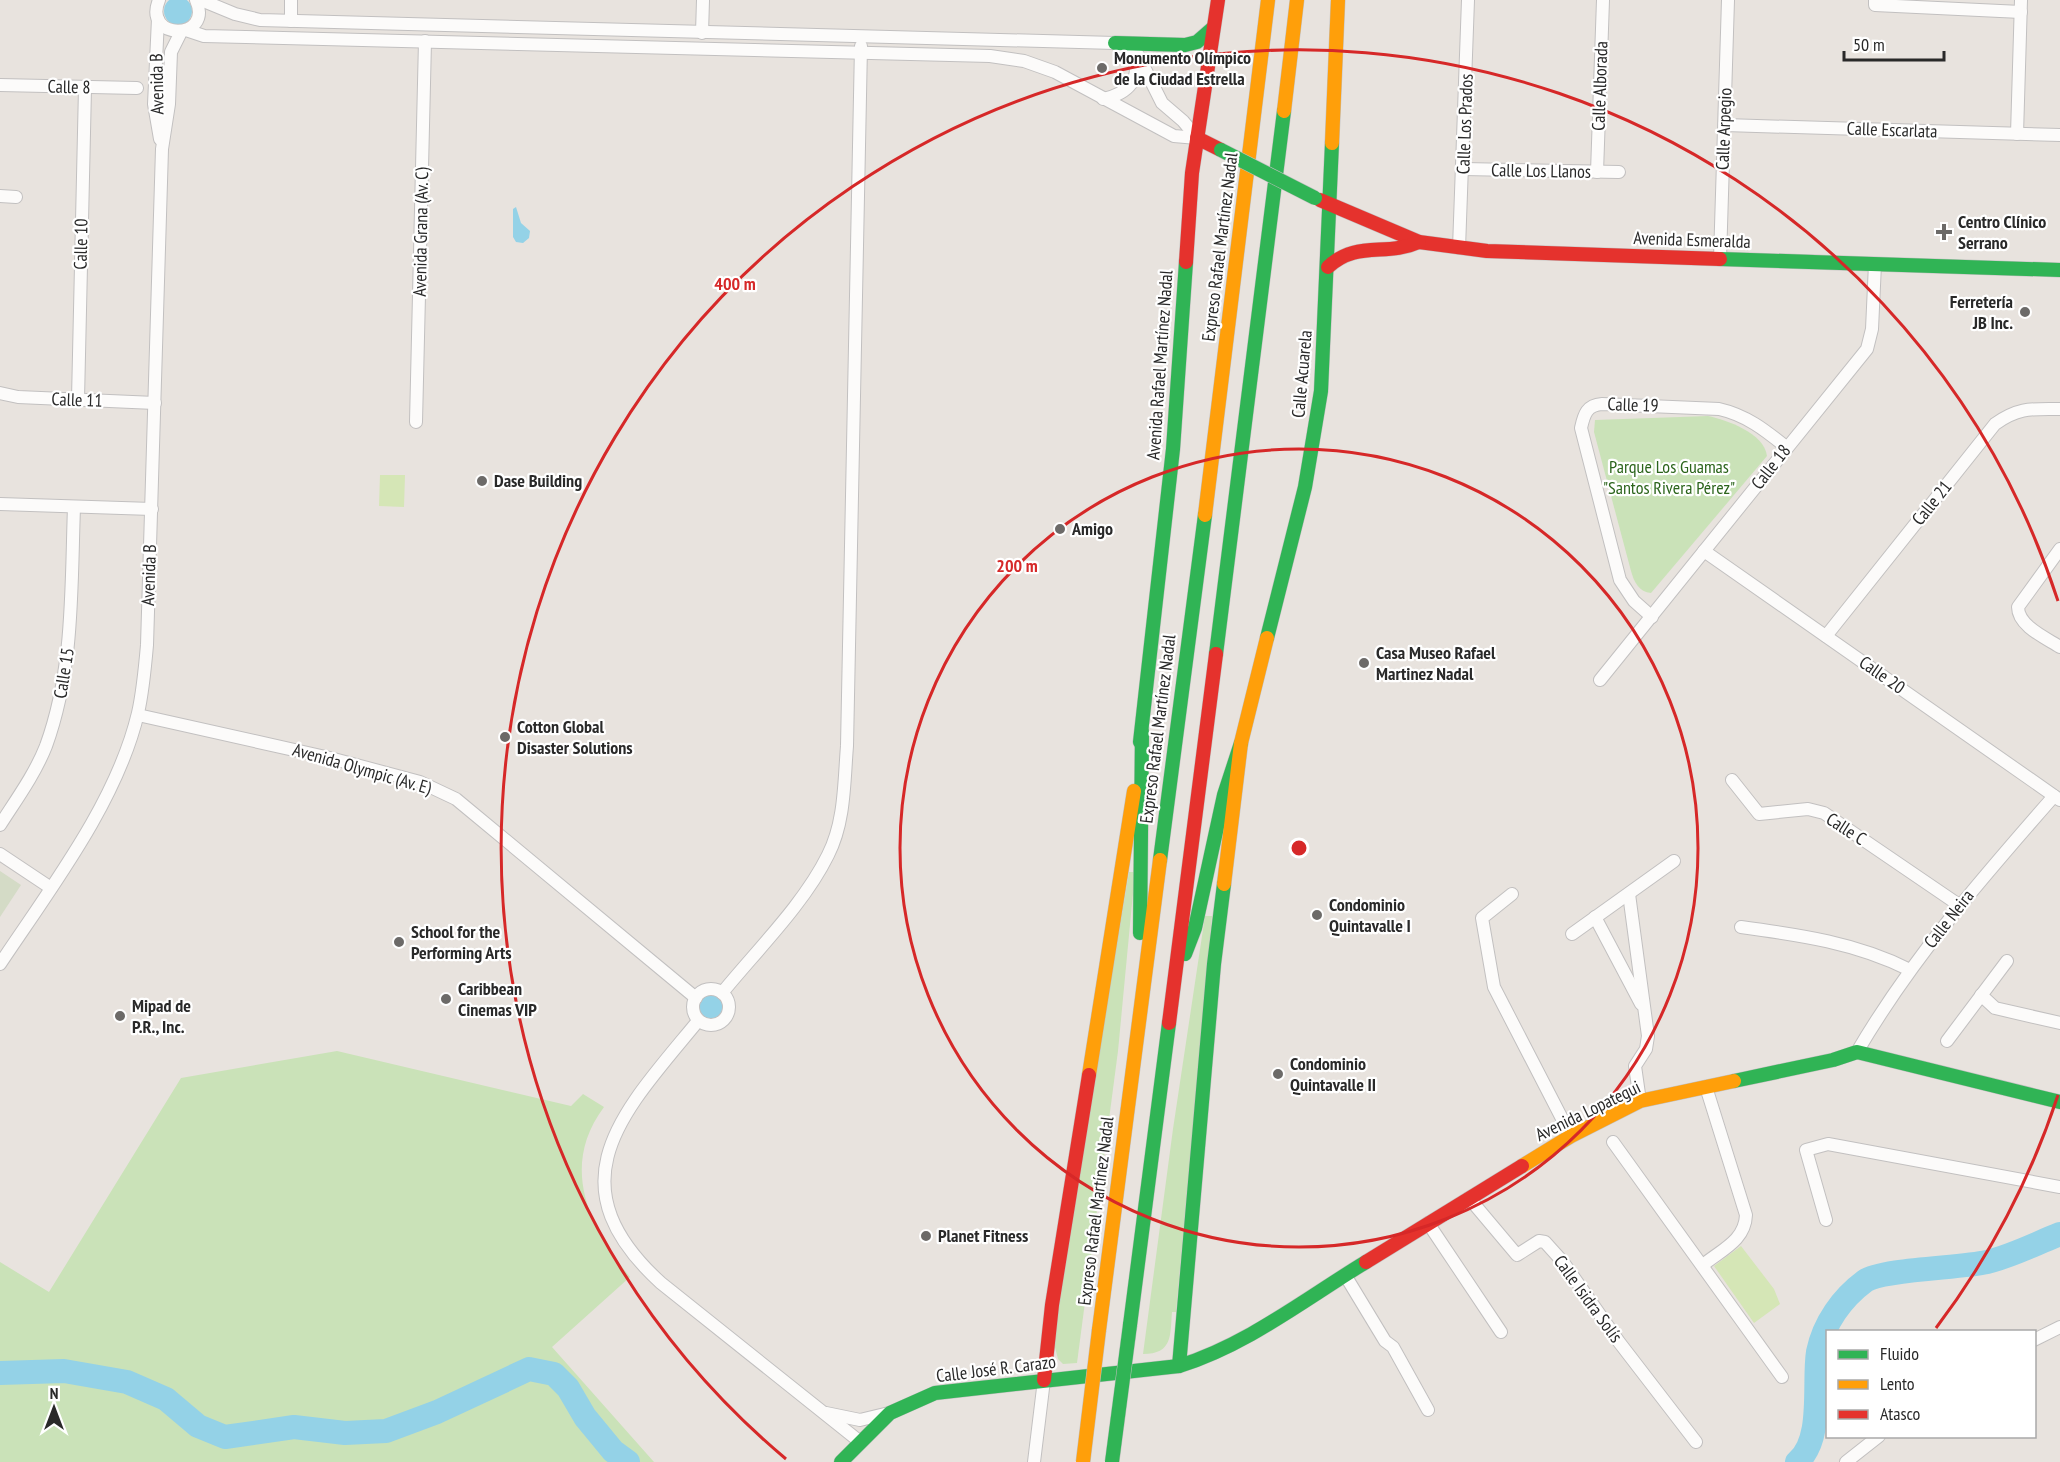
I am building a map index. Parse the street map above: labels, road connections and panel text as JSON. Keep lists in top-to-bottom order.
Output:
{
  "streets": {
    "main road": [
      "Avenida Esmeralda",
      "Expreso Rafael Martínez Nadal",
      "Avenida Rafael Martínez Nadal",
      "Calle Acuarela",
      "Avenida Lopategui",
      "Calle José R. Carazo"
    ],
    "street": [
      "Avenida B",
      "Calle Alborada",
      "Calle 8",
      "Calle Los Prados",
      "Calle Arpegio",
      "Calle Escarlata",
      "Calle Los Llanos",
      "Avenida Grana (Av. C)",
      "Calle 10",
      "Calle 11",
      "Calle 19",
      "Calle 18",
      "Calle 21",
      "Calle 15",
      "Calle 20",
      "Avenida Olympic (Av. E)",
      "Calle C",
      "Calle Neira",
      "Calle Isidra Solís"
    ]
  },
  "crossings": [
    ["Avenida B", "Calle 11"],
    ["Avenida B", "Avenida Olympic (Av. E)"],
    ["Calle Alborada", "Calle Los Llanos"],
    ["Calle 8", "Calle 10"],
    ["Calle Los Prados", "Calle Los Llanos"],
    ["Calle Los Prados", "Avenida Esmeralda"],
    ["Calle Arpegio", "Calle Escarlata"],
    ["Calle Arpegio", "Avenida Esmeralda"],
    ["Avenida Esmeralda", "Avenida Rafael Martínez Nadal"],
    ["Avenida Esmeralda", "Calle Acuarela"],
    ["Avenida Esmeralda", "Calle 18"],
    ["Calle 10", "Calle 11"],
    ["Calle 19", "Calle 18"],
    ["Calle 18", "Calle 20"],
    ["Calle 21", "Calle 20"],
    ["Calle 20", "Calle Neira"],
    ["Calle C", "Calle Neira"],
    ["Calle Neira", "Avenida Lopategui"],
    ["Avenida Lopategui", "Calle Isidra Solís"],
    ["Avenida Lopategui", "Calle José R. Carazo"]
  ],
  "parks": ["Parque Los Guamas \"Santos Rivera Pérez\""],
  "places": {
    "other": [
      "Monumento Olímpico de la Ciudad Estrella",
      "Ferretería JB Inc.",
      "Dase Building",
      "Amigo",
      "Casa Museo Rafael Martinez Nadal",
      "Cotton Global Disaster Solutions",
      "Condominio Quintavalle I",
      "School for the Performing Arts",
      "Caribbean Cinemas VIP",
      "Mipad de P.R., Inc.",
      "Condominio Quintavalle II",
      "Planet Fitness"
    ],
    "health": ["Centro Clínico Serrano"]
  },
  "legend": ["Fluido", "Lento", "Atasco"],
  "scale_bar": "50 m",
  "north": "top",
  "rings": ["400 m", "200 m"]
}
